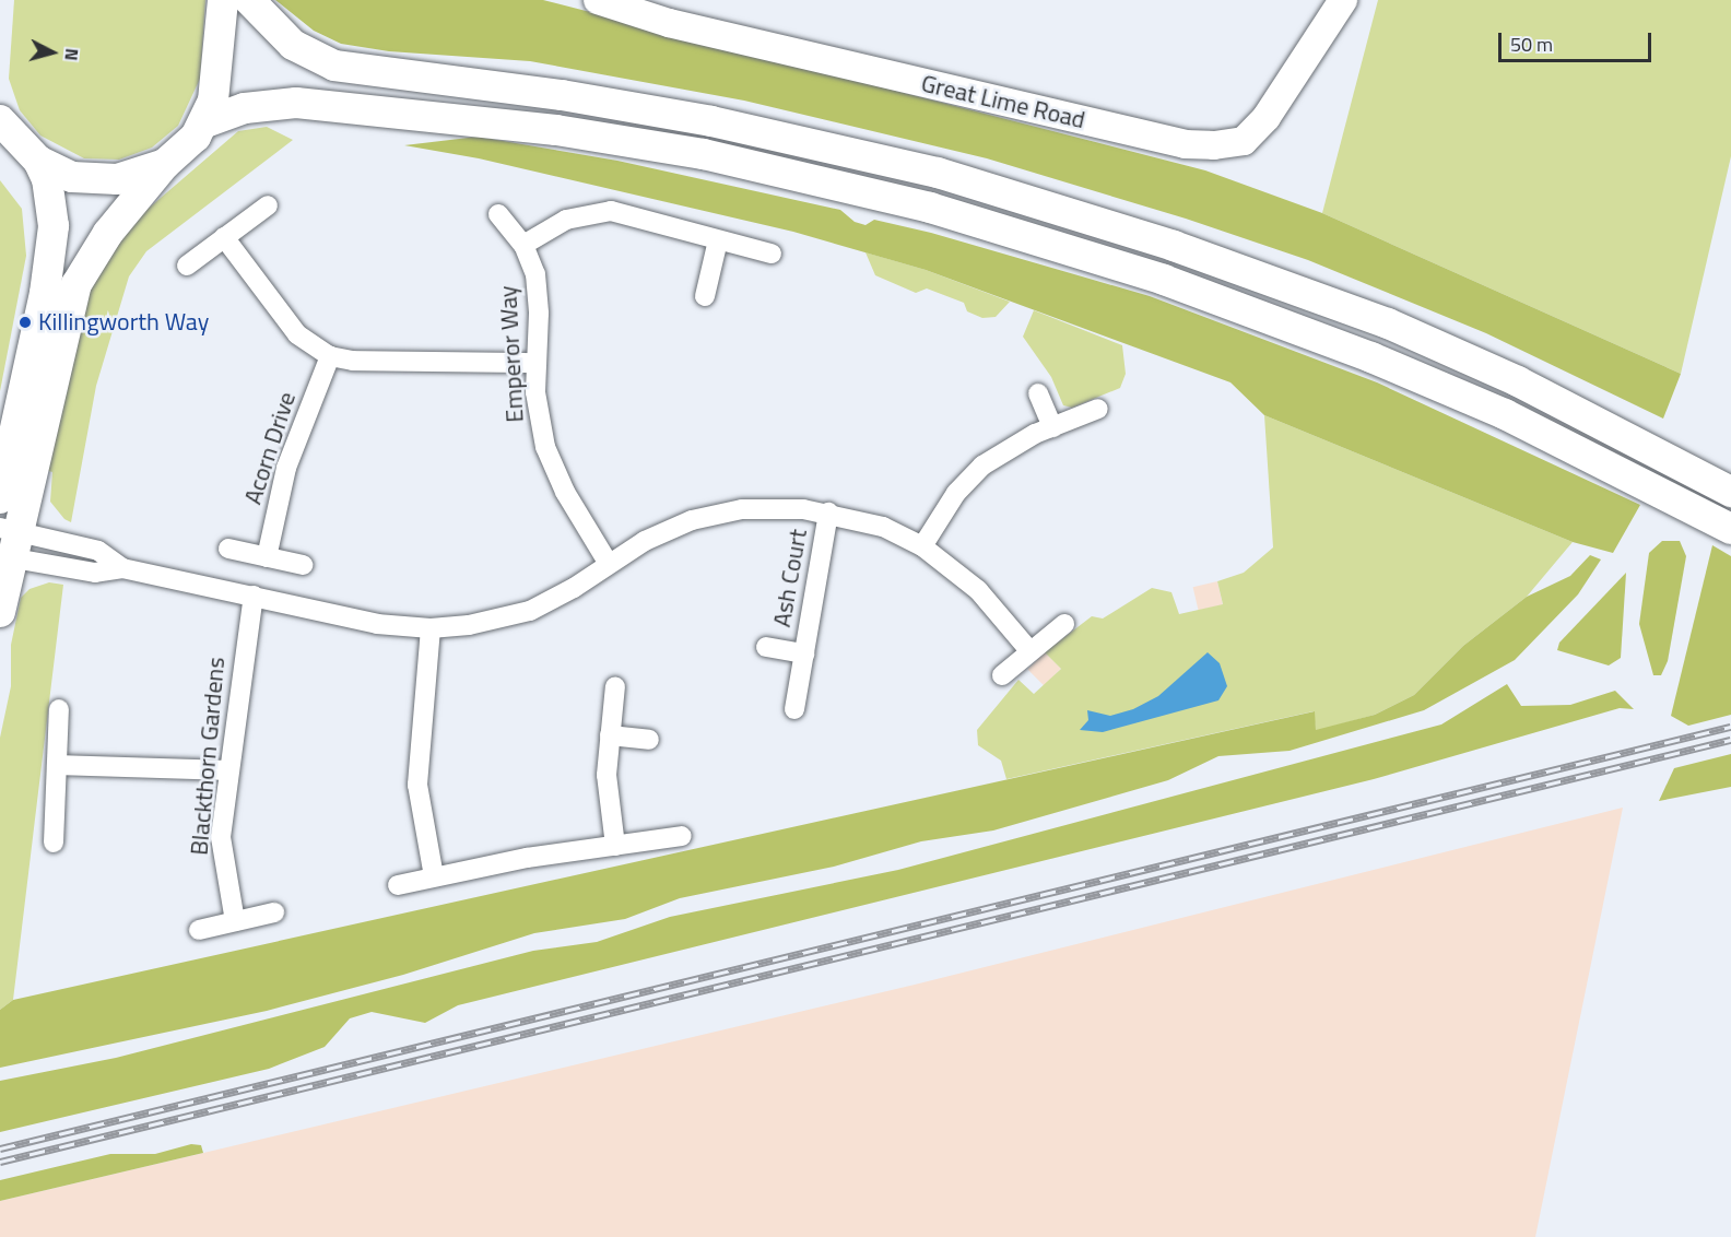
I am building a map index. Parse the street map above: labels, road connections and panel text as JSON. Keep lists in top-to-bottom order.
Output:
{
  "streets": {
    "main road": ["Great Lime Road"],
    "street": [
      "Emperor Way",
      "Acorn Drive",
      "Ash Court",
      "Blackthorn Gardens"
    ]
  },
  "places": ["Killingworth Way"],
  "scale_bar": "50 m",
  "north": "right"
}
